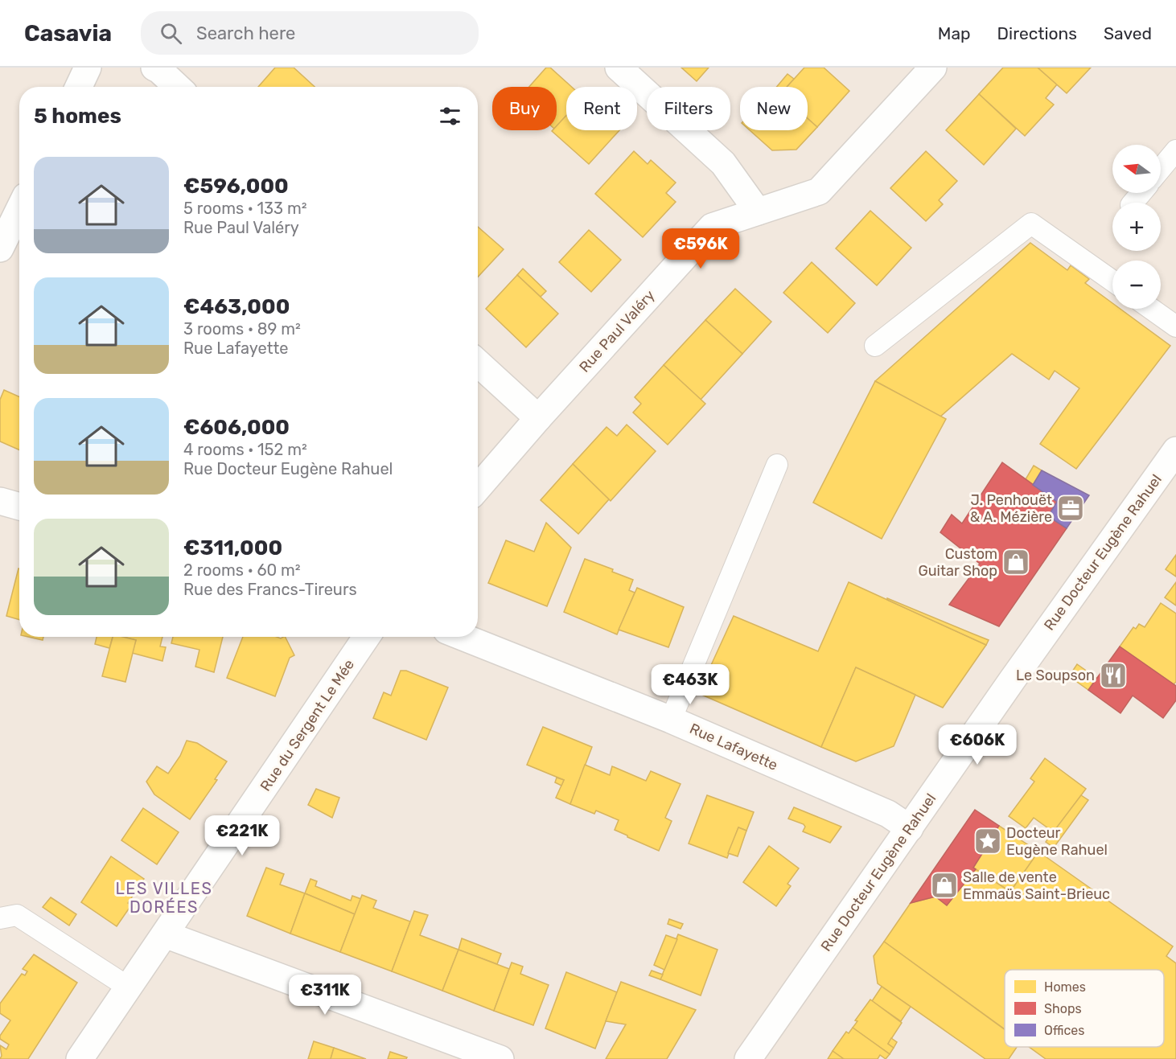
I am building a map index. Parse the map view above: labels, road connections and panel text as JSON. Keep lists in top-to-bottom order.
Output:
{
  "streets": {
    "street": [
      "Rue Paul Valéry",
      "Rue Docteur Eugène Rahuel",
      "Rue du Sergent Le Mée",
      "Rue Lafayette"
    ]
  },
  "crossings": [
    ["Rue Docteur Eugène Rahuel", "Rue Lafayette"]
  ],
  "districts": ["LES VILLES DORÉES"],
  "places": {
    "office": ["J. Penhouët & A. Mézière"],
    "shop": ["Custom Guitar Shop", "Salle de vente Emmaüs Saint-Brieuc"],
    "restaurant": ["Le Soupson"],
    "place": ["Docteur Eugène Rahuel"]
  },
  "legend": ["Homes", "Shops", "Offices"],
  "north": "left",
  "page": {
    "header": "Casavia",
    "search": "Search here",
    "nav": ["Map", "Directions", "Saved"],
    "chip": [
      "Buy",
      "Rent",
      "Filters",
      "New"
    ],
    "heading": "5 homes",
    "map_buttons": ["+", "−"],
    "list": [
      {
        "name": "€596,000",
        "note": "5 rooms · 133 m² · Rue Paul Valéry"
      },
      {
        "name": "€463,000",
        "note": "3 rooms · 89 m² · Rue Lafayette"
      },
      {
        "name": "€606,000",
        "note": "4 rooms · 152 m² · Rue Docteur Eugène Rahuel"
      },
      {
        "name": "€311,000",
        "note": "2 rooms · 60 m² · Rue des Francs-Tireurs"
      }
    ],
    "price": [
      "€596K",
      "€463K",
      "€606K",
      "€221K",
      "€311K"
    ]
  }
}
